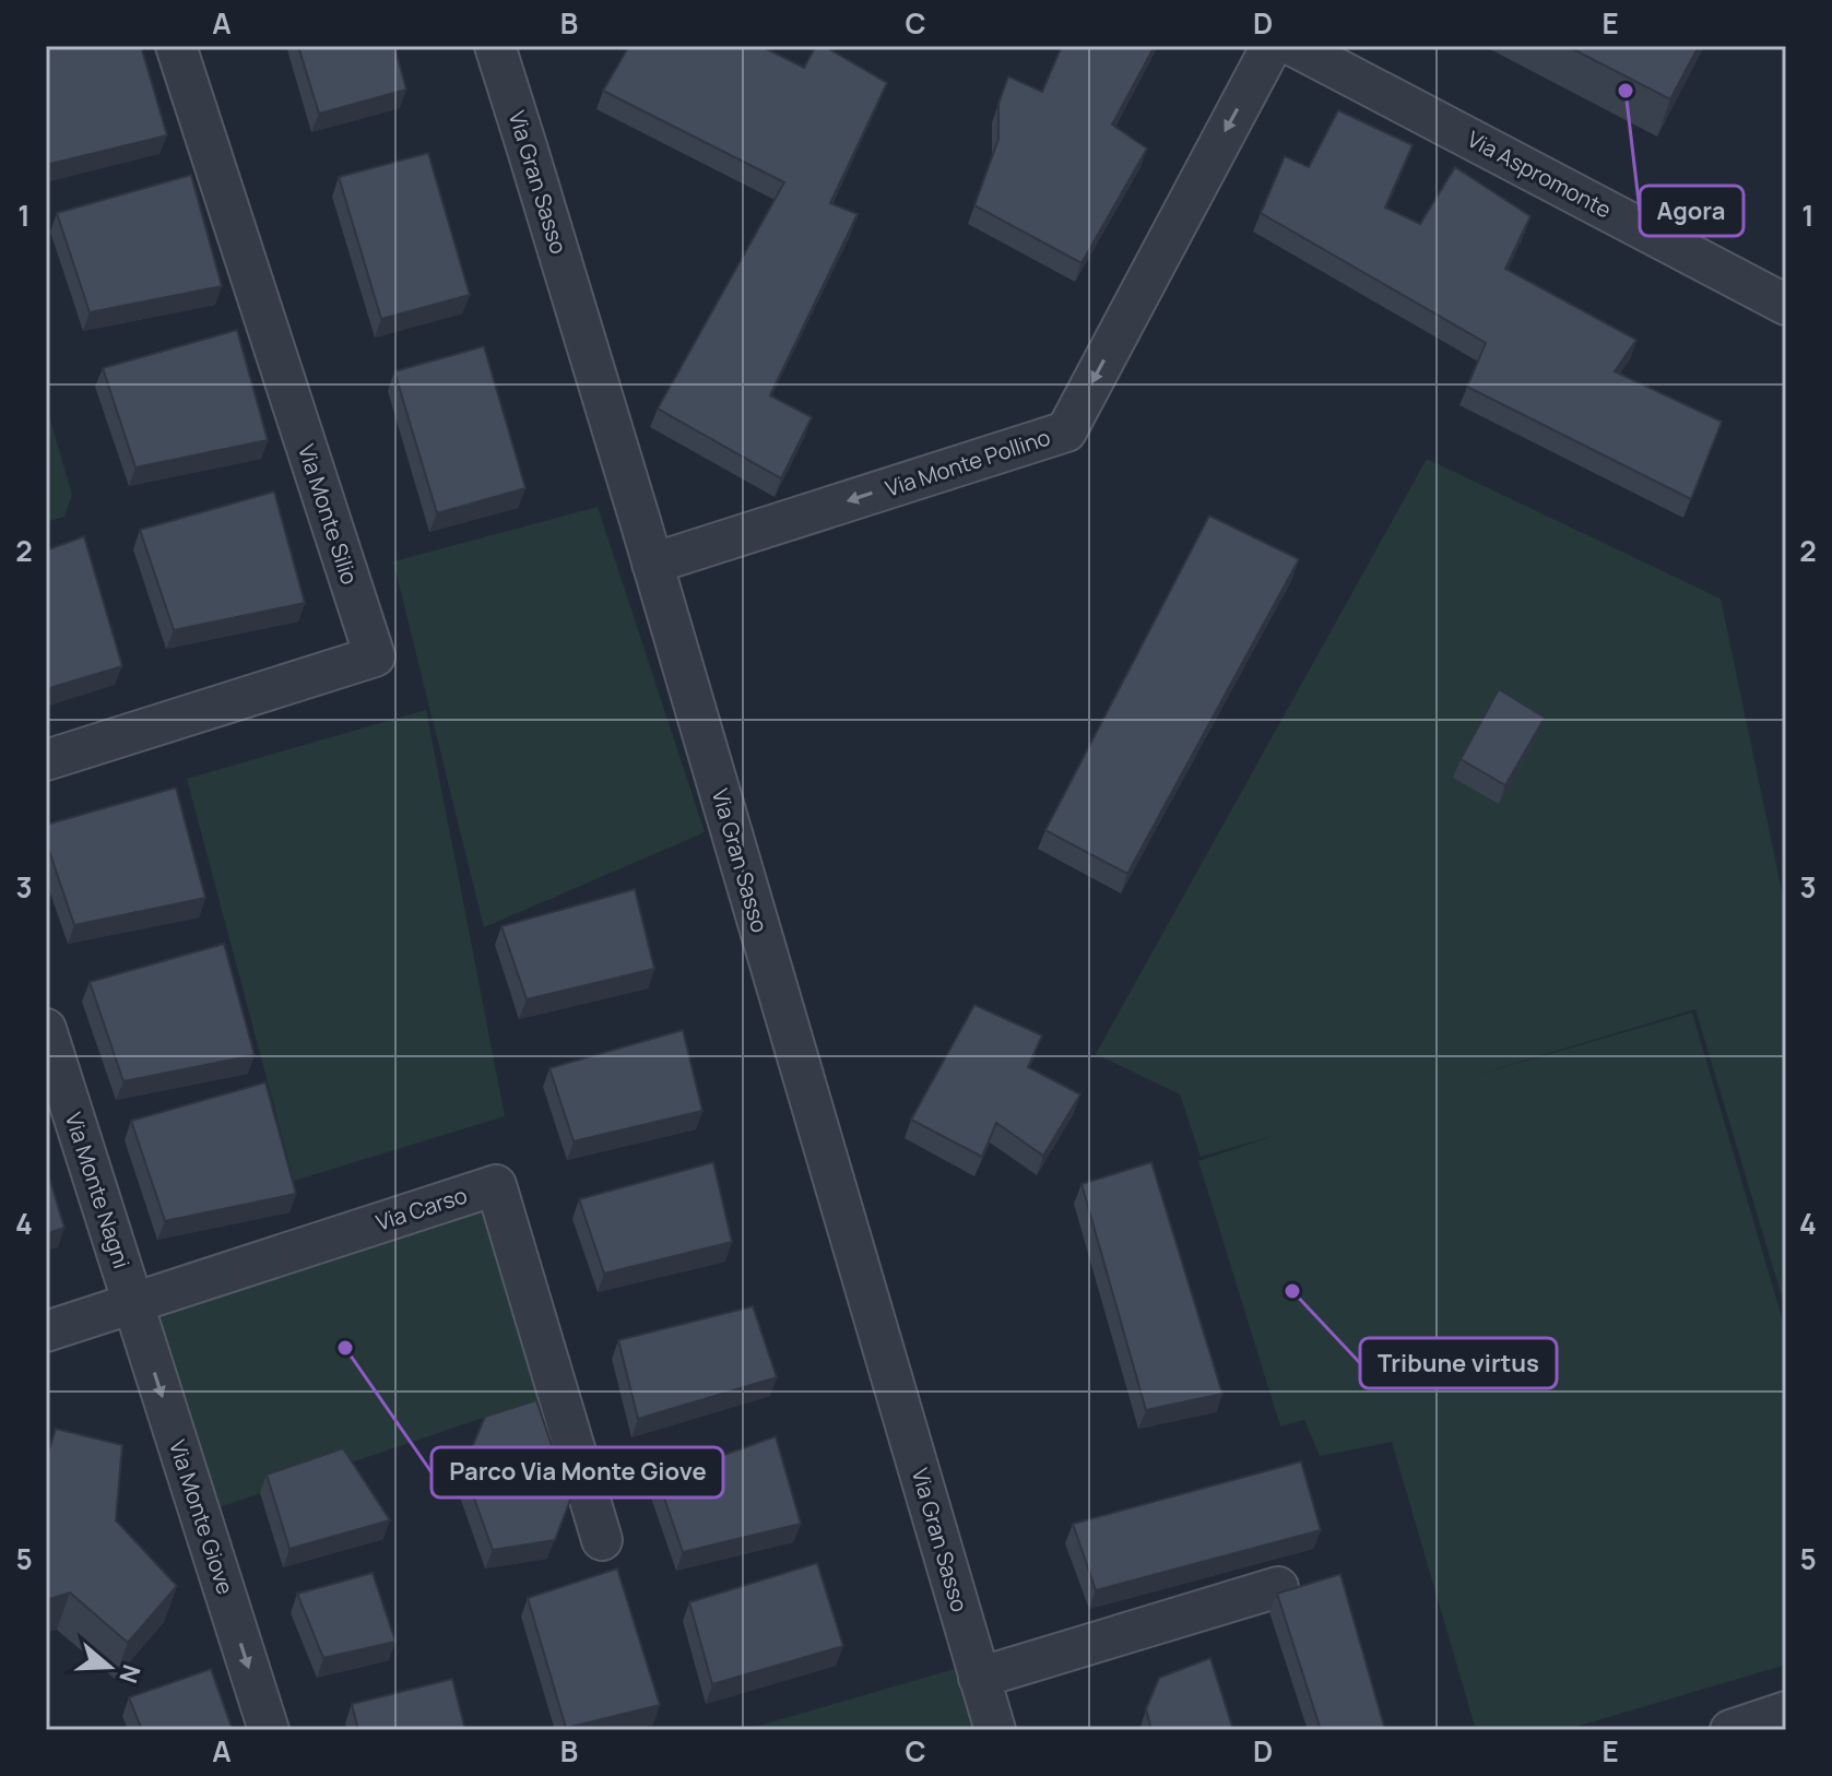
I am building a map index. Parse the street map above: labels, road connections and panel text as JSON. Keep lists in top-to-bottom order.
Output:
{
  "streets": {
    "street": [
      "Via Aspromonte",
      "Via Gran Sasso",
      "Via Monte Pollino",
      "Via Monte Silio",
      "Via Monte Nagni",
      "Via Carso",
      "Via Monte Giove"
    ]
  },
  "crossings": [
    ["Via Gran Sasso", "Via Monte Pollino"],
    ["Via Monte Nagni", "Via Carso"],
    ["Via Monte Nagni", "Via Monte Giove"],
    ["Via Carso", "Via Monte Giove"]
  ],
  "one_way": ["Via Monte Pollino", "Via Monte Giove"],
  "places": ["Agora", "Tribune virtus", "Parco Via Monte Giove"],
  "north": "right",
  "grid": {
    "columns": [
      "A",
      "B",
      "C",
      "D",
      "E"
    ],
    "rows": [
      "1",
      "2",
      "3",
      "4",
      "5"
    ]
  }
}
